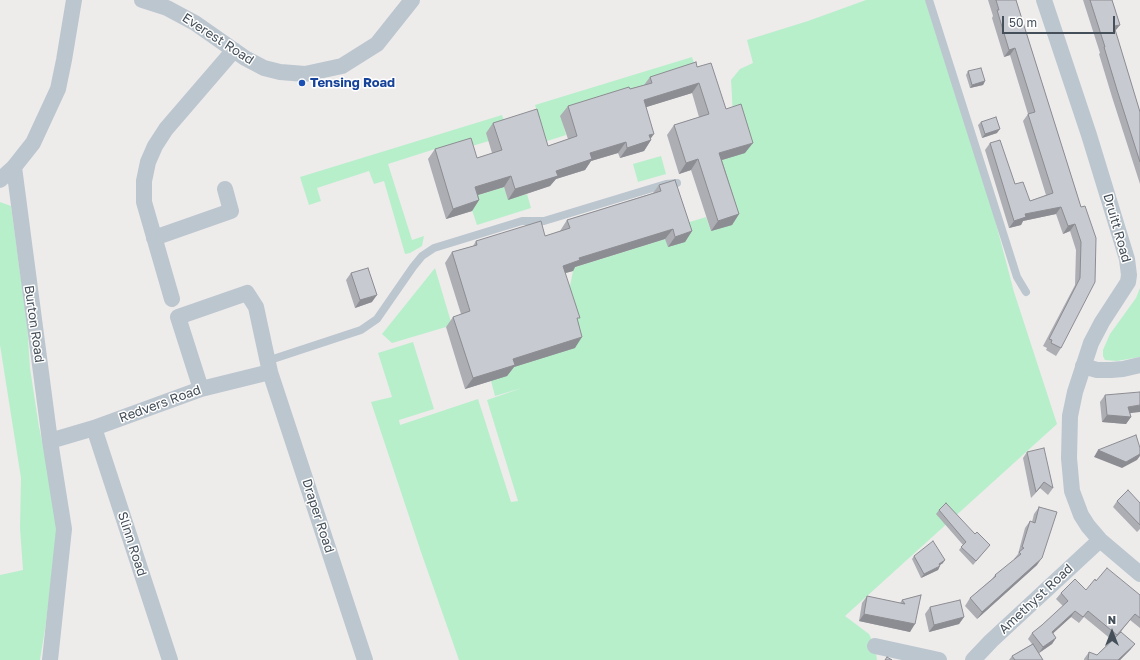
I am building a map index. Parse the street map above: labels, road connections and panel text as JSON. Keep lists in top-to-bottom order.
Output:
{
  "streets": {
    "street": [
      "Everest Road",
      "Druitt Road",
      "Burton Road",
      "Redvers Road",
      "Draper Road",
      "Slinn Road",
      "Amethyst Road"
    ]
  },
  "crossings": [
    ["Druitt Road", "Amethyst Road"],
    ["Burton Road", "Redvers Road"],
    ["Redvers Road", "Draper Road"],
    ["Redvers Road", "Slinn Road"]
  ],
  "places": ["Tensing Road"],
  "scale_bar": "50 m",
  "north": "top"
}
